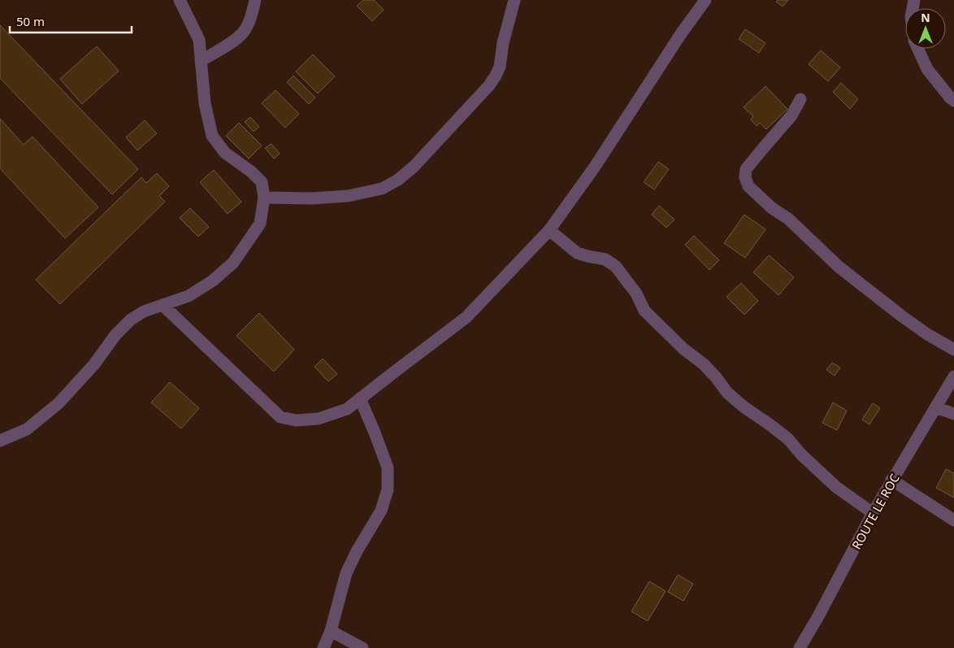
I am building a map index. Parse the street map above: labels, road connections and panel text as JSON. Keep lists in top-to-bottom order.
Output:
{
  "streets": {
    "street": ["ROUTE LE ROC"]
  },
  "scale_bar": "50 m",
  "north": "top"
}
